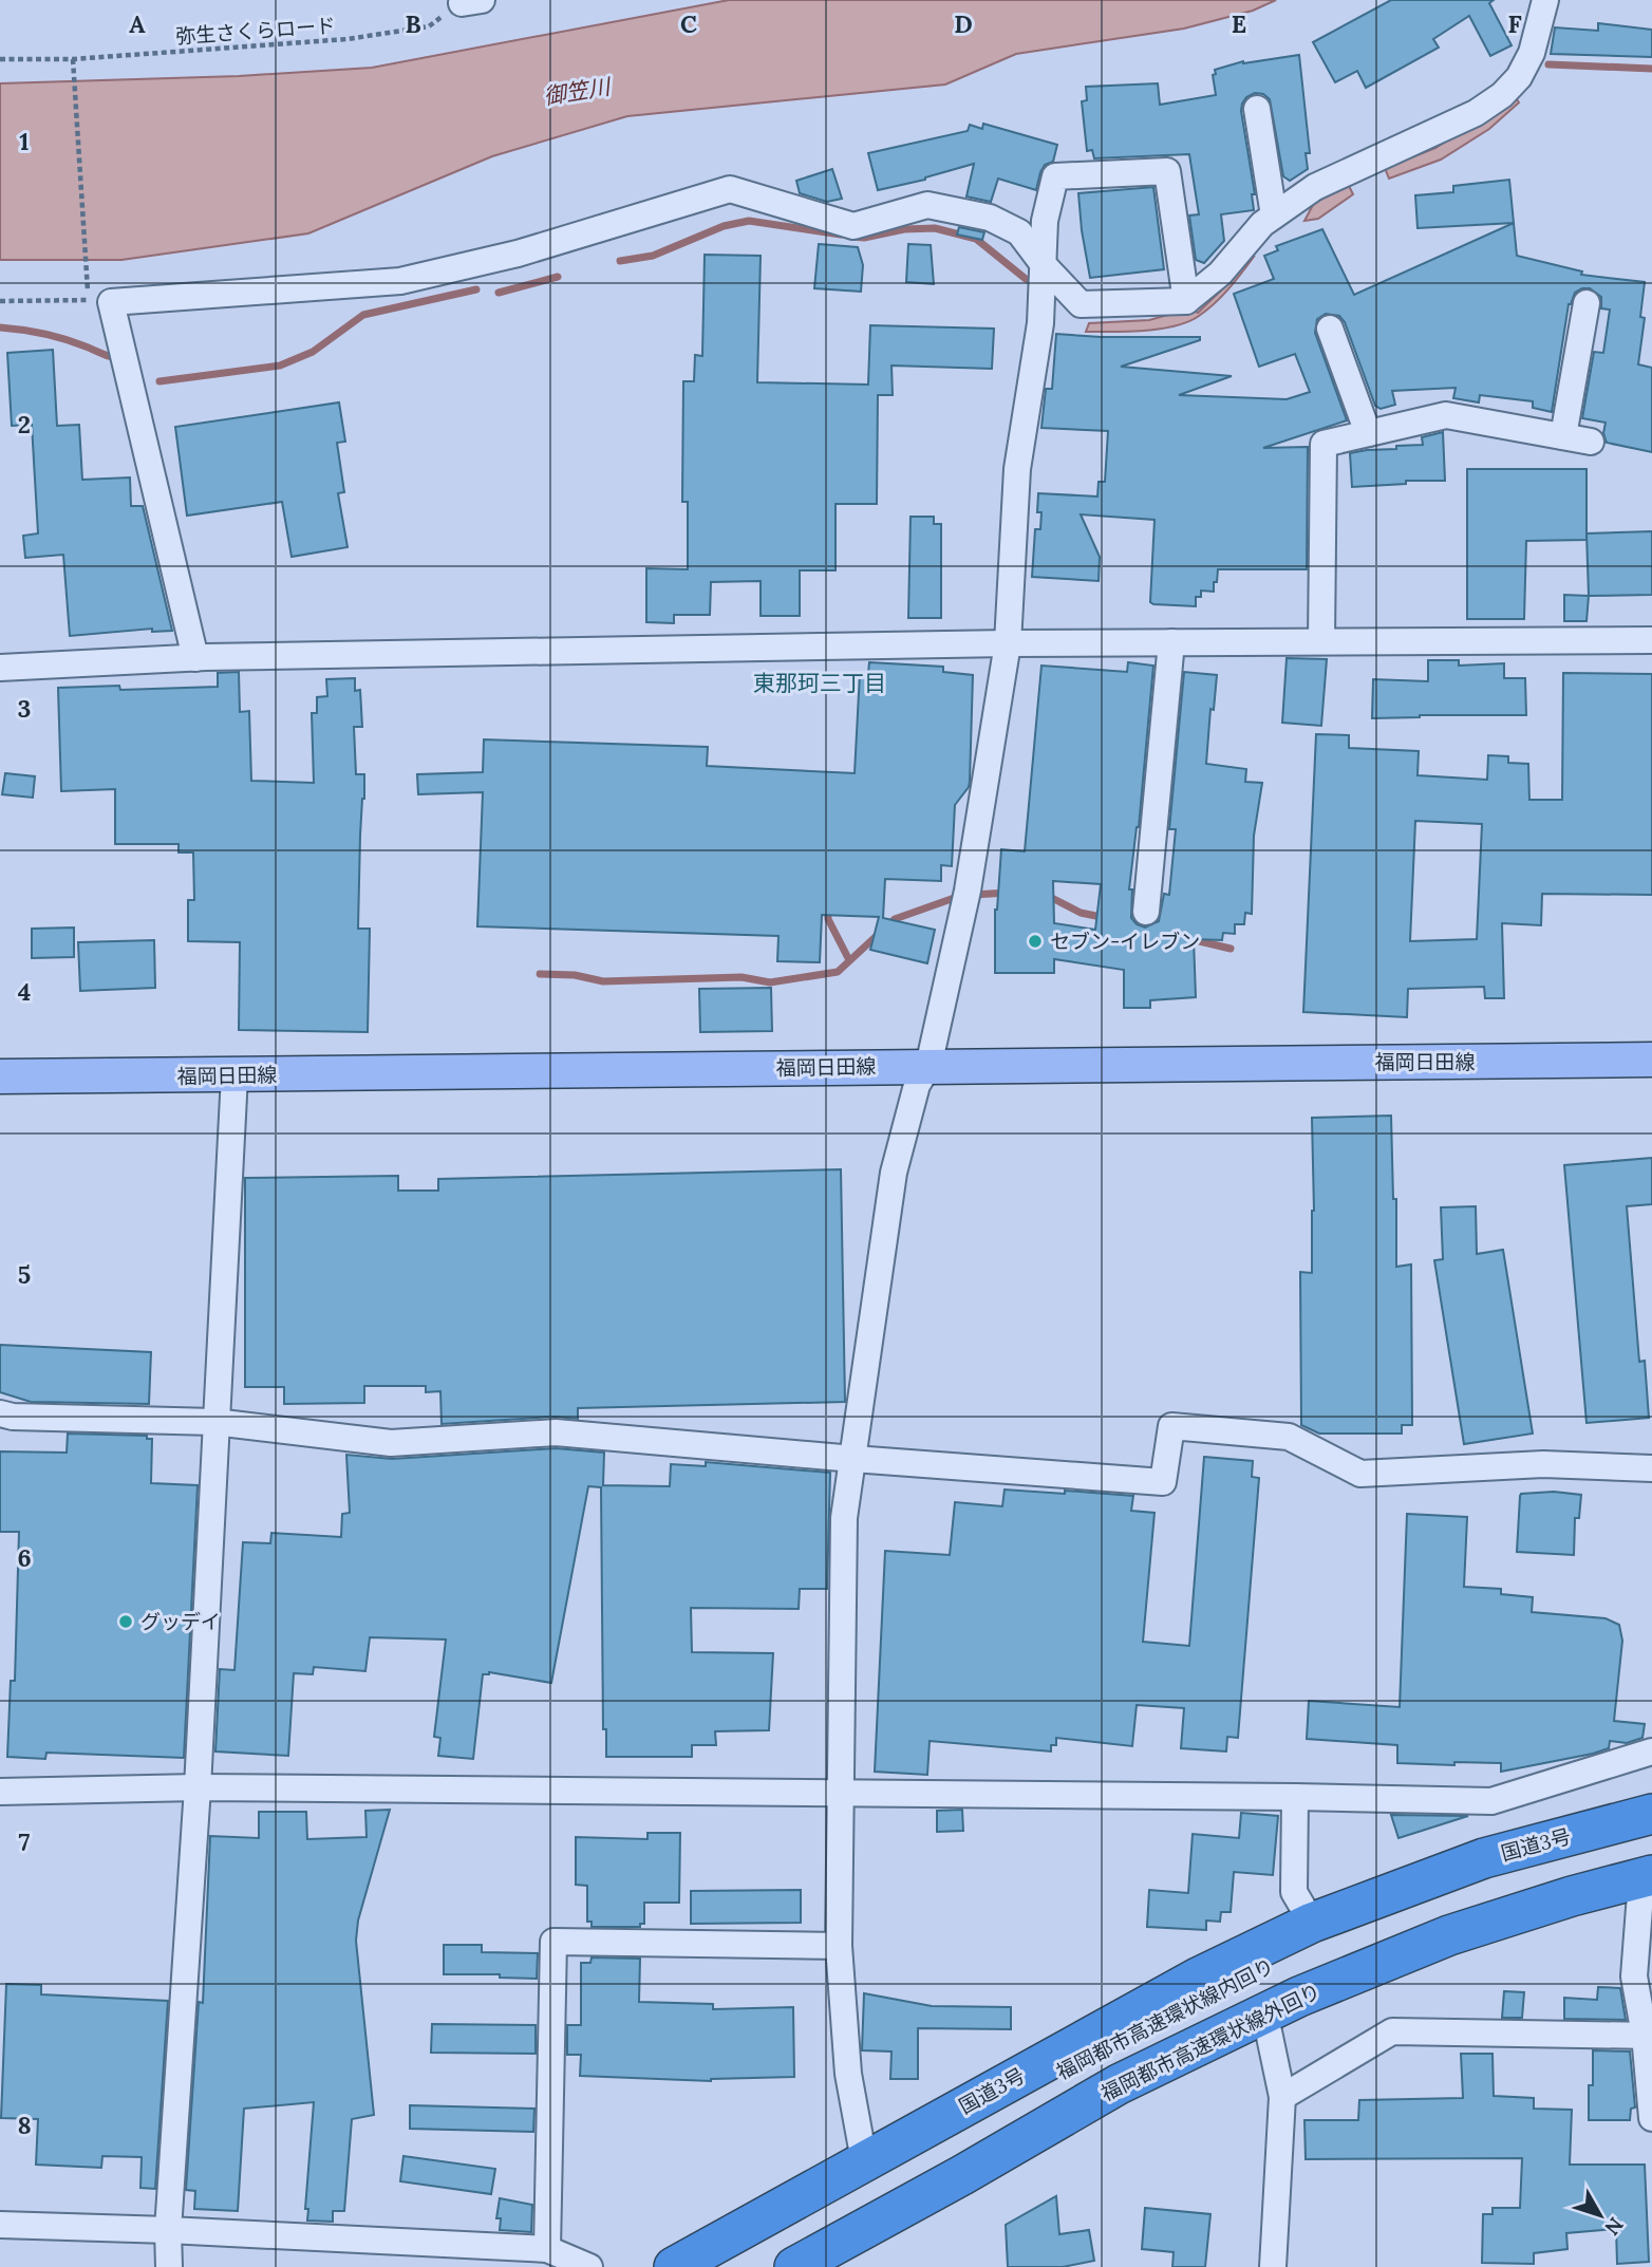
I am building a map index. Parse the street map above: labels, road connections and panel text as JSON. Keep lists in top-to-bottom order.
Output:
{
  "streets": {
    "highway": ["国道3号", "福岡都市高速環状線内回り", "福岡都市高速環状線外回り"],
    "main road": ["福岡日田線"],
    "path": ["弥生さくらロード"]
  },
  "districts": ["東那珂三丁目"],
  "water": ["御笠川"],
  "places": ["セブン-イレブン", "グッデイ"],
  "north": "bottom right",
  "grid": {
    "columns": [
      "A",
      "B",
      "C",
      "D",
      "E",
      "F"
    ],
    "rows": [
      "1",
      "2",
      "3",
      "4",
      "5",
      "6",
      "7",
      "8"
    ]
  }
}
